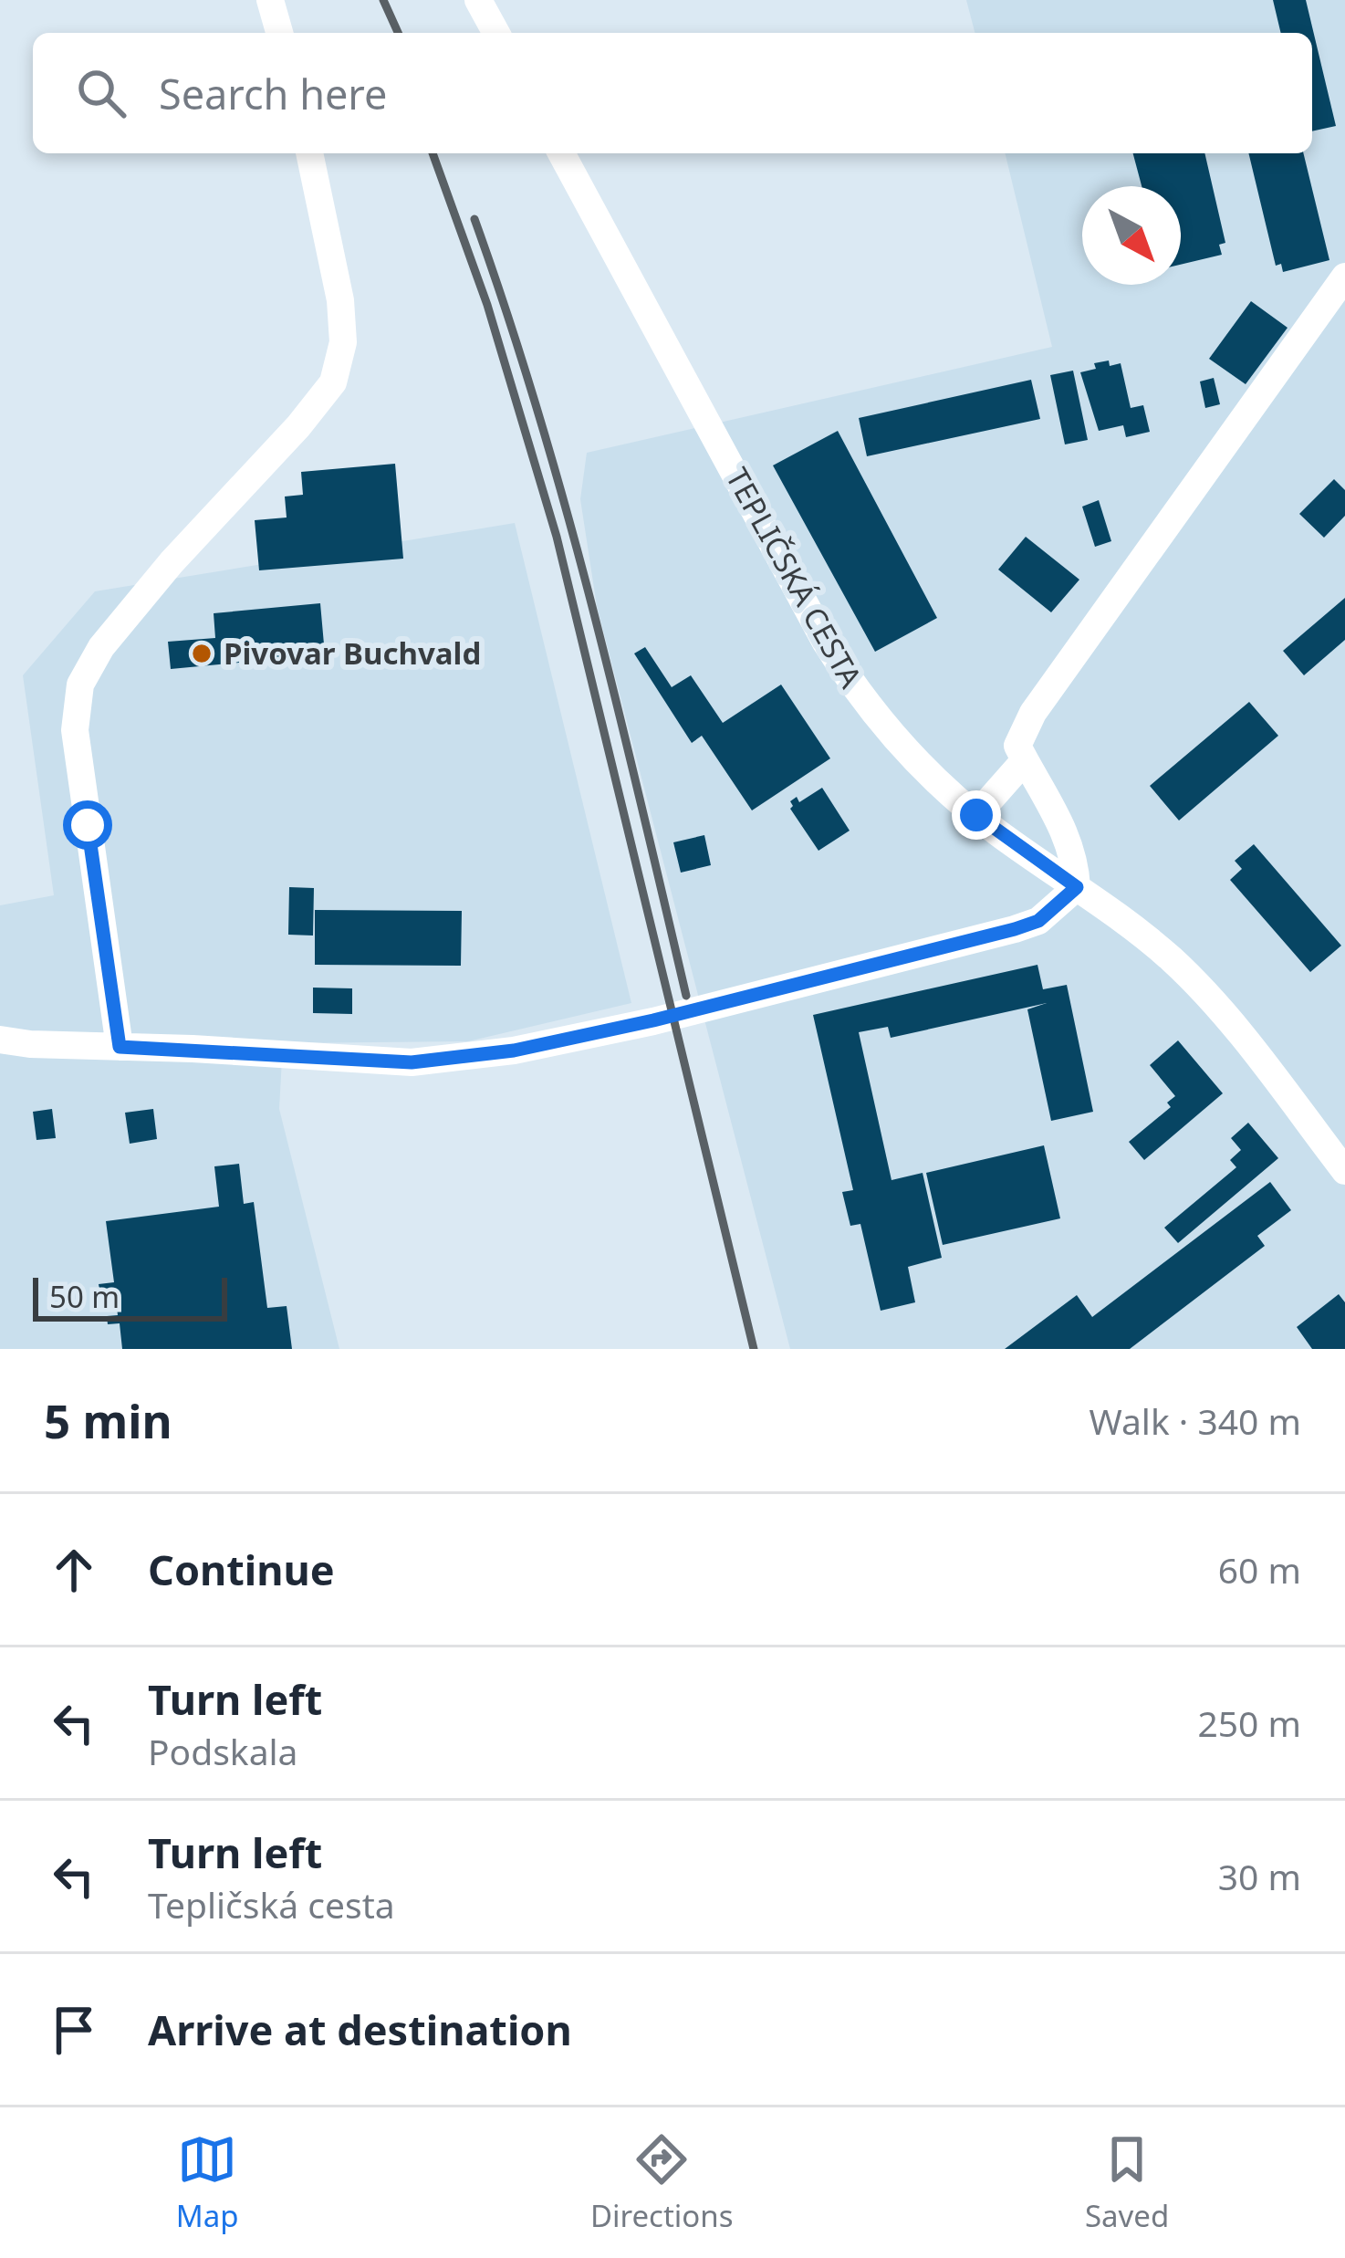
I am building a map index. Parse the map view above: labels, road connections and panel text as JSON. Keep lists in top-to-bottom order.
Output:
{
  "streets": {
    "street": ["TEPLIČSKÁ CESTA"]
  },
  "places": ["Pivovar Buchvald"],
  "scale_bar": "50 m",
  "north": "bottom right",
  "page": {
    "search": "Search here",
    "scale": "50 m",
    "heading": ["5 min", "Walk · 340 m"],
    "list": [
      ["Continue", "60 m"],
      ["Turn left", "Podskala", "250 m"],
      ["Turn left", "Tepličská cesta", "30 m"],
      "Arrive at destination"
    ],
    "nav": ["Map", "Directions", "Saved"]
  }
}
